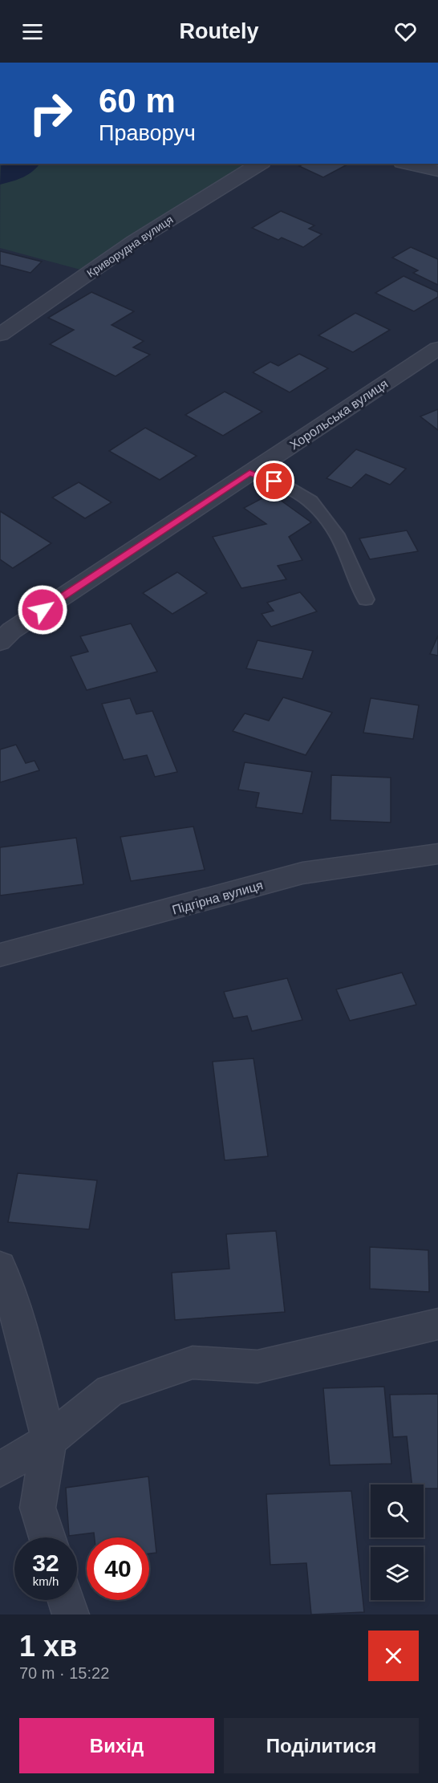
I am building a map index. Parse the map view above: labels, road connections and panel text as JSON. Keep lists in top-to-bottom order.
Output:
{
  "streets": {
    "street": ["Криворудна вулиця", "Хорольська вулиця", "Підгірна вулиця"]
  },
  "page": {
    "header": "Routely",
    "turn": ["60 m", "Праворуч"],
    "speed": "32 km/h",
    "limit": "40",
    "heading": ["1 хв", "70 m · 15:22"],
    "buttons": ["Вихід", "Поділитися"]
  }
}
